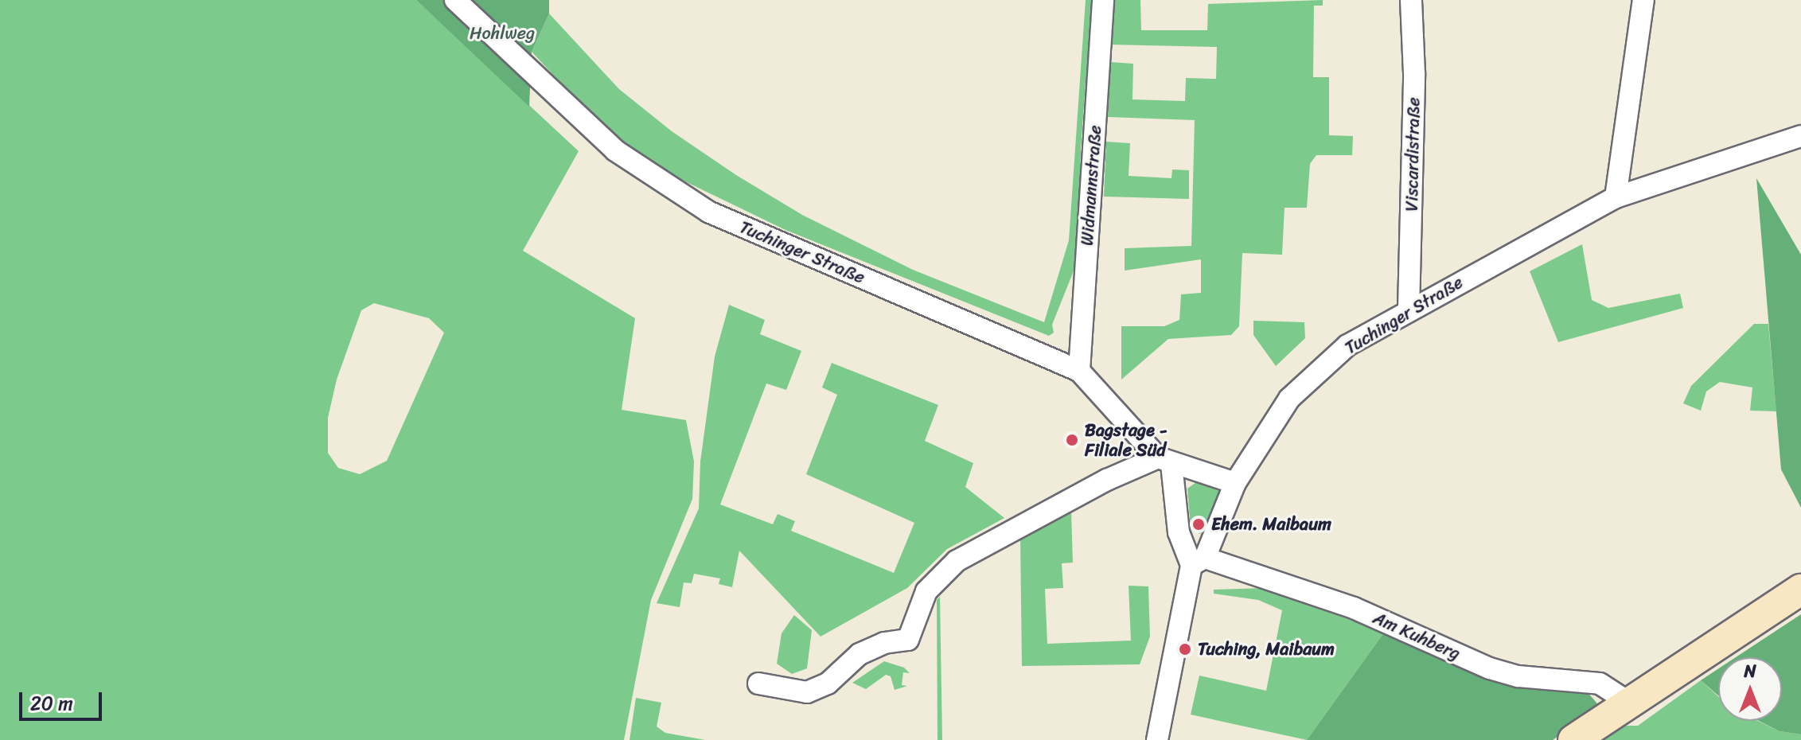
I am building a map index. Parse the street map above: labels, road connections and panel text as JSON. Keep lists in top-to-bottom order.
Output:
{
  "streets": {
    "street": [
      "Viscardistraße",
      "Widmannstraße",
      "Tuchinger Straße",
      "Am Kuhberg"
    ]
  },
  "crossings": [
    ["Viscardistraße", "Tuchinger Straße"],
    ["Widmannstraße", "Tuchinger Straße"],
    ["Tuchinger Straße", "Am Kuhberg"]
  ],
  "parks": ["Hohlweg"],
  "places": ["Bagstage - Filiale Süd", "Ehem. Maibaum", "Tuching, Maibaum"],
  "scale_bar": "20 m",
  "north": "top"
}
